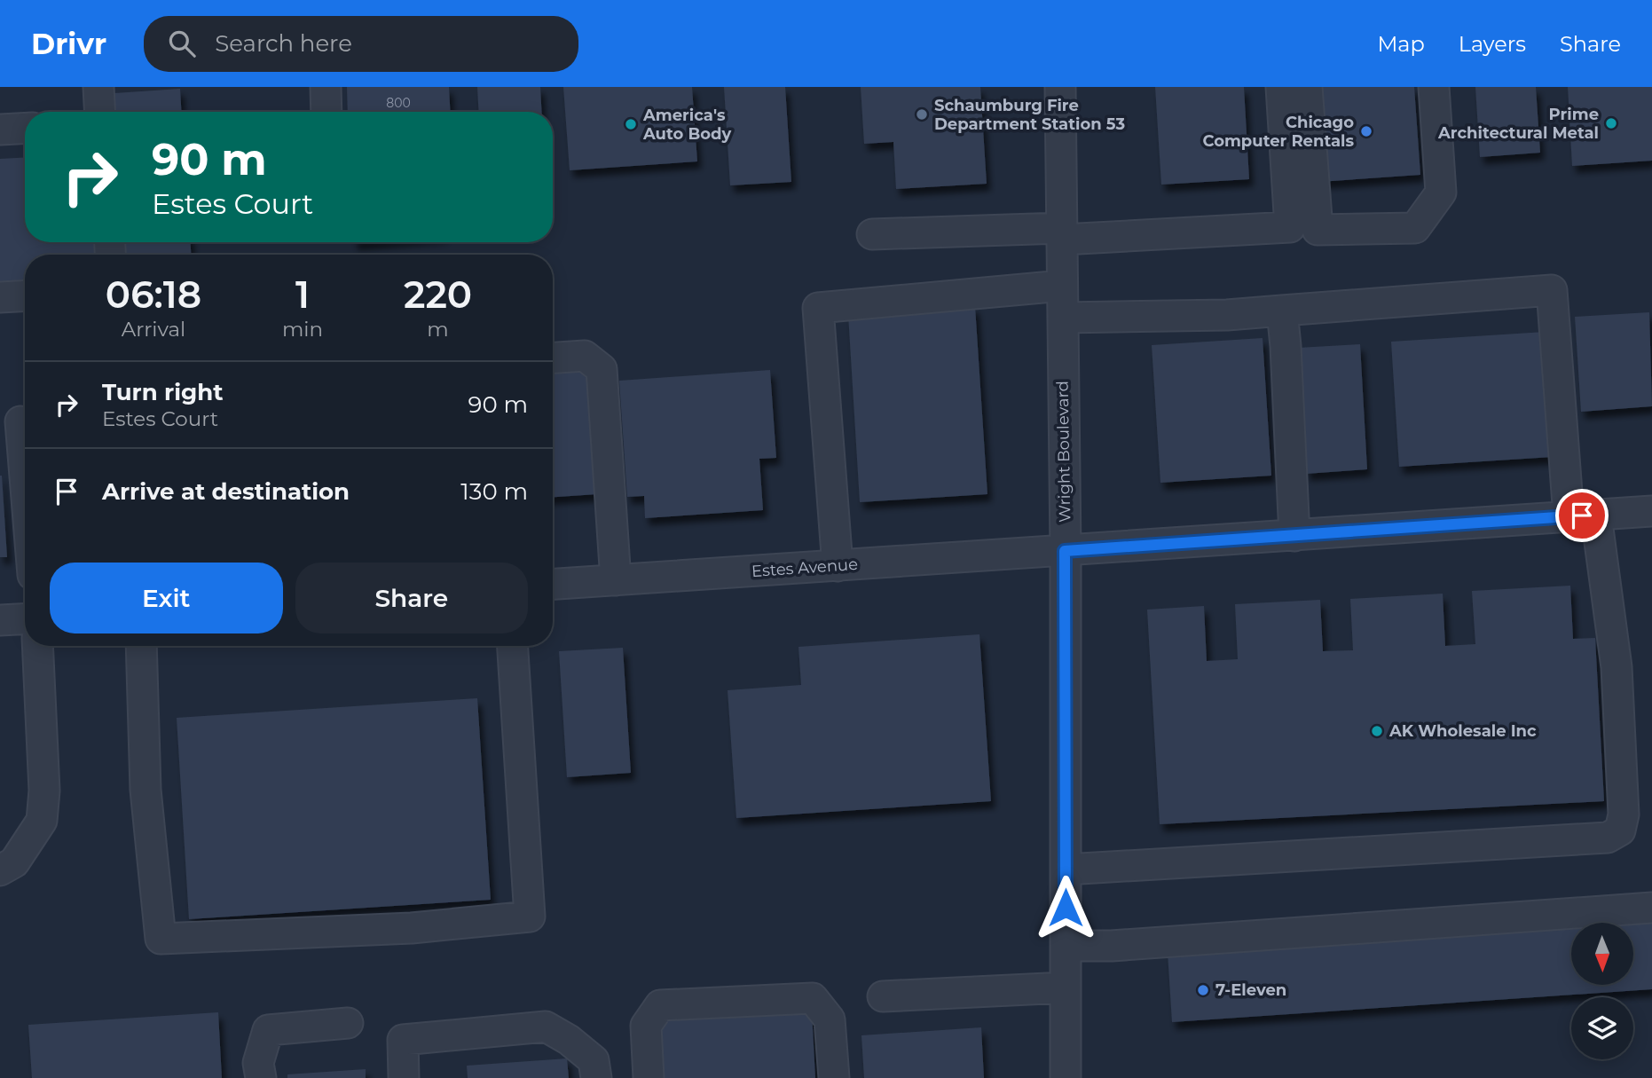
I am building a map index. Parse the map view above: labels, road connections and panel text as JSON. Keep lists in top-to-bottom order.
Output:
{
  "streets": {
    "street": ["Wright Boulevard", "Estes Avenue"]
  },
  "crossings": [
    ["Wright Boulevard", "Estes Avenue"]
  ],
  "places": [
    "Schaumburg Fire Department Station 53",
    "Prime Architectural Metal",
    "America's Auto Body",
    "Chicago Computer Rentals",
    "AK Wholesale Inc",
    "7-Eleven"
  ],
  "house_numbers": ["800"],
  "north": "bottom",
  "page": {
    "header": "Drivr",
    "search": "Search here",
    "nav": ["Map", "Layers", "Share"],
    "turn": ["90 m", "Estes Court"],
    "eta": [
      "06:18",
      "Arrival",
      "1",
      "min",
      "220",
      "m"
    ],
    "list": [
      {
        "name": "Turn right",
        "note": "Estes Court",
        "value": "90 m"
      },
      {
        "name": "Arrive at destination",
        "value": "130 m"
      }
    ],
    "buttons": ["Exit", "Share"]
  }
}
